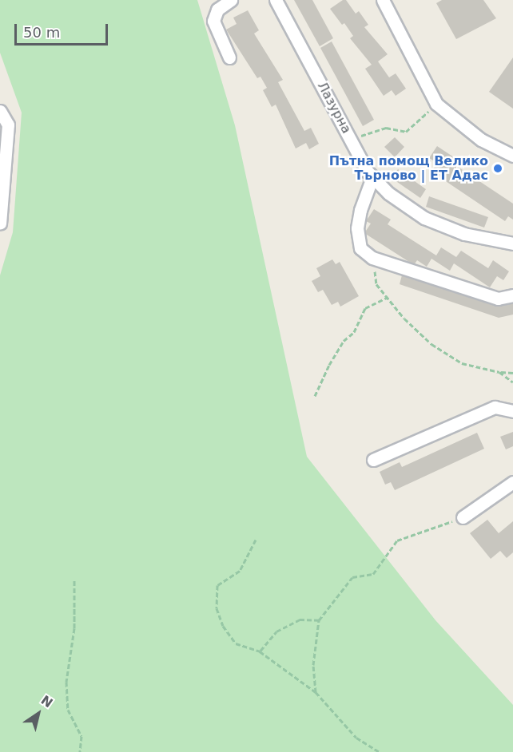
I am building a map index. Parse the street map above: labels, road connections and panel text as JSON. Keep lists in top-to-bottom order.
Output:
{
  "streets": {
    "street": ["Лазурна"]
  },
  "places": ["Пътна помощ Велико Търново | ЕТ Адас"],
  "scale_bar": "50 m",
  "north": "top right"
}
